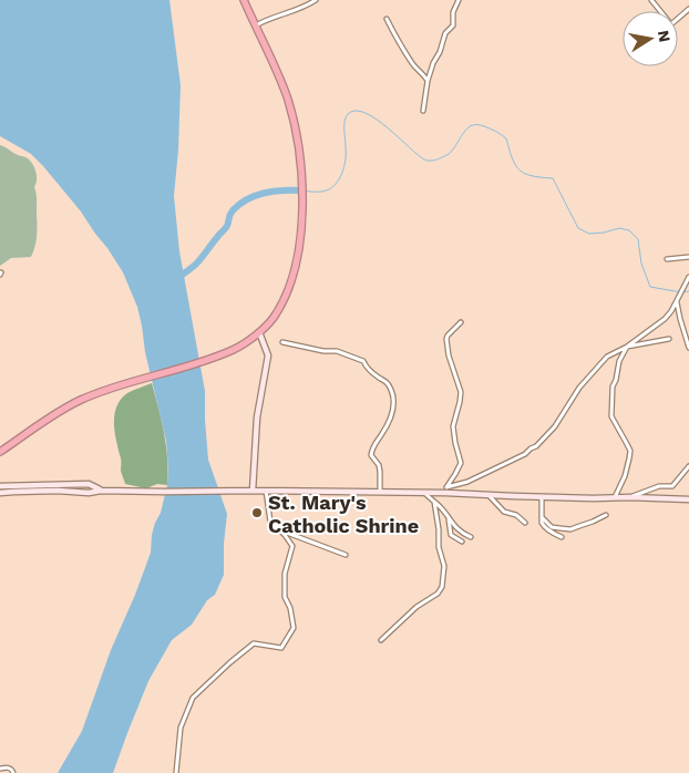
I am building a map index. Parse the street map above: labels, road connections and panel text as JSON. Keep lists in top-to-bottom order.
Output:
{
  "places": ["St. Mary's Catholic Shrine"],
  "north": "right"
}
